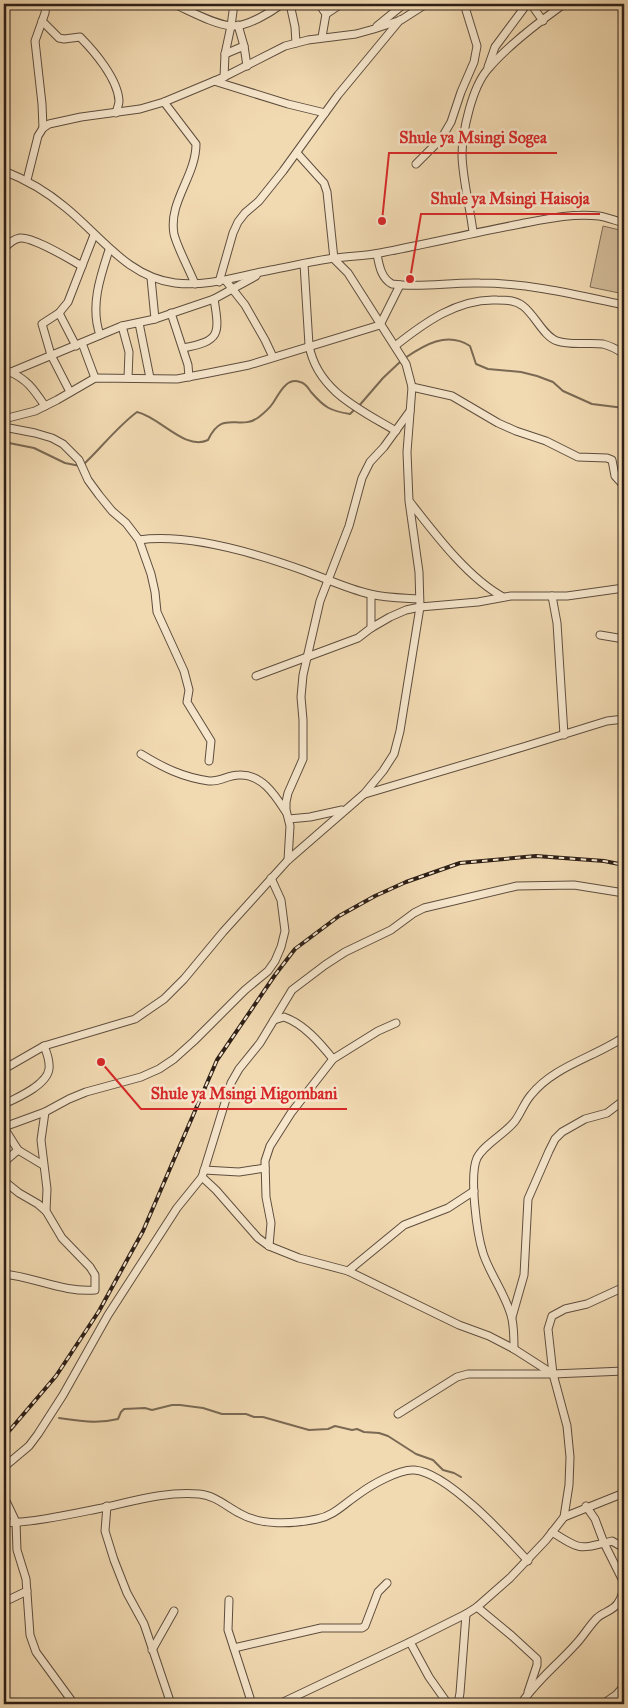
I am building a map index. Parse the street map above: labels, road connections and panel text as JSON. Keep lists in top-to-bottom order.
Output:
{
  "places": ["Shule ya Msingi Sogea", "Shule ya Msingi Haisoja", "Shule ya Msingi Migombani"]
}
